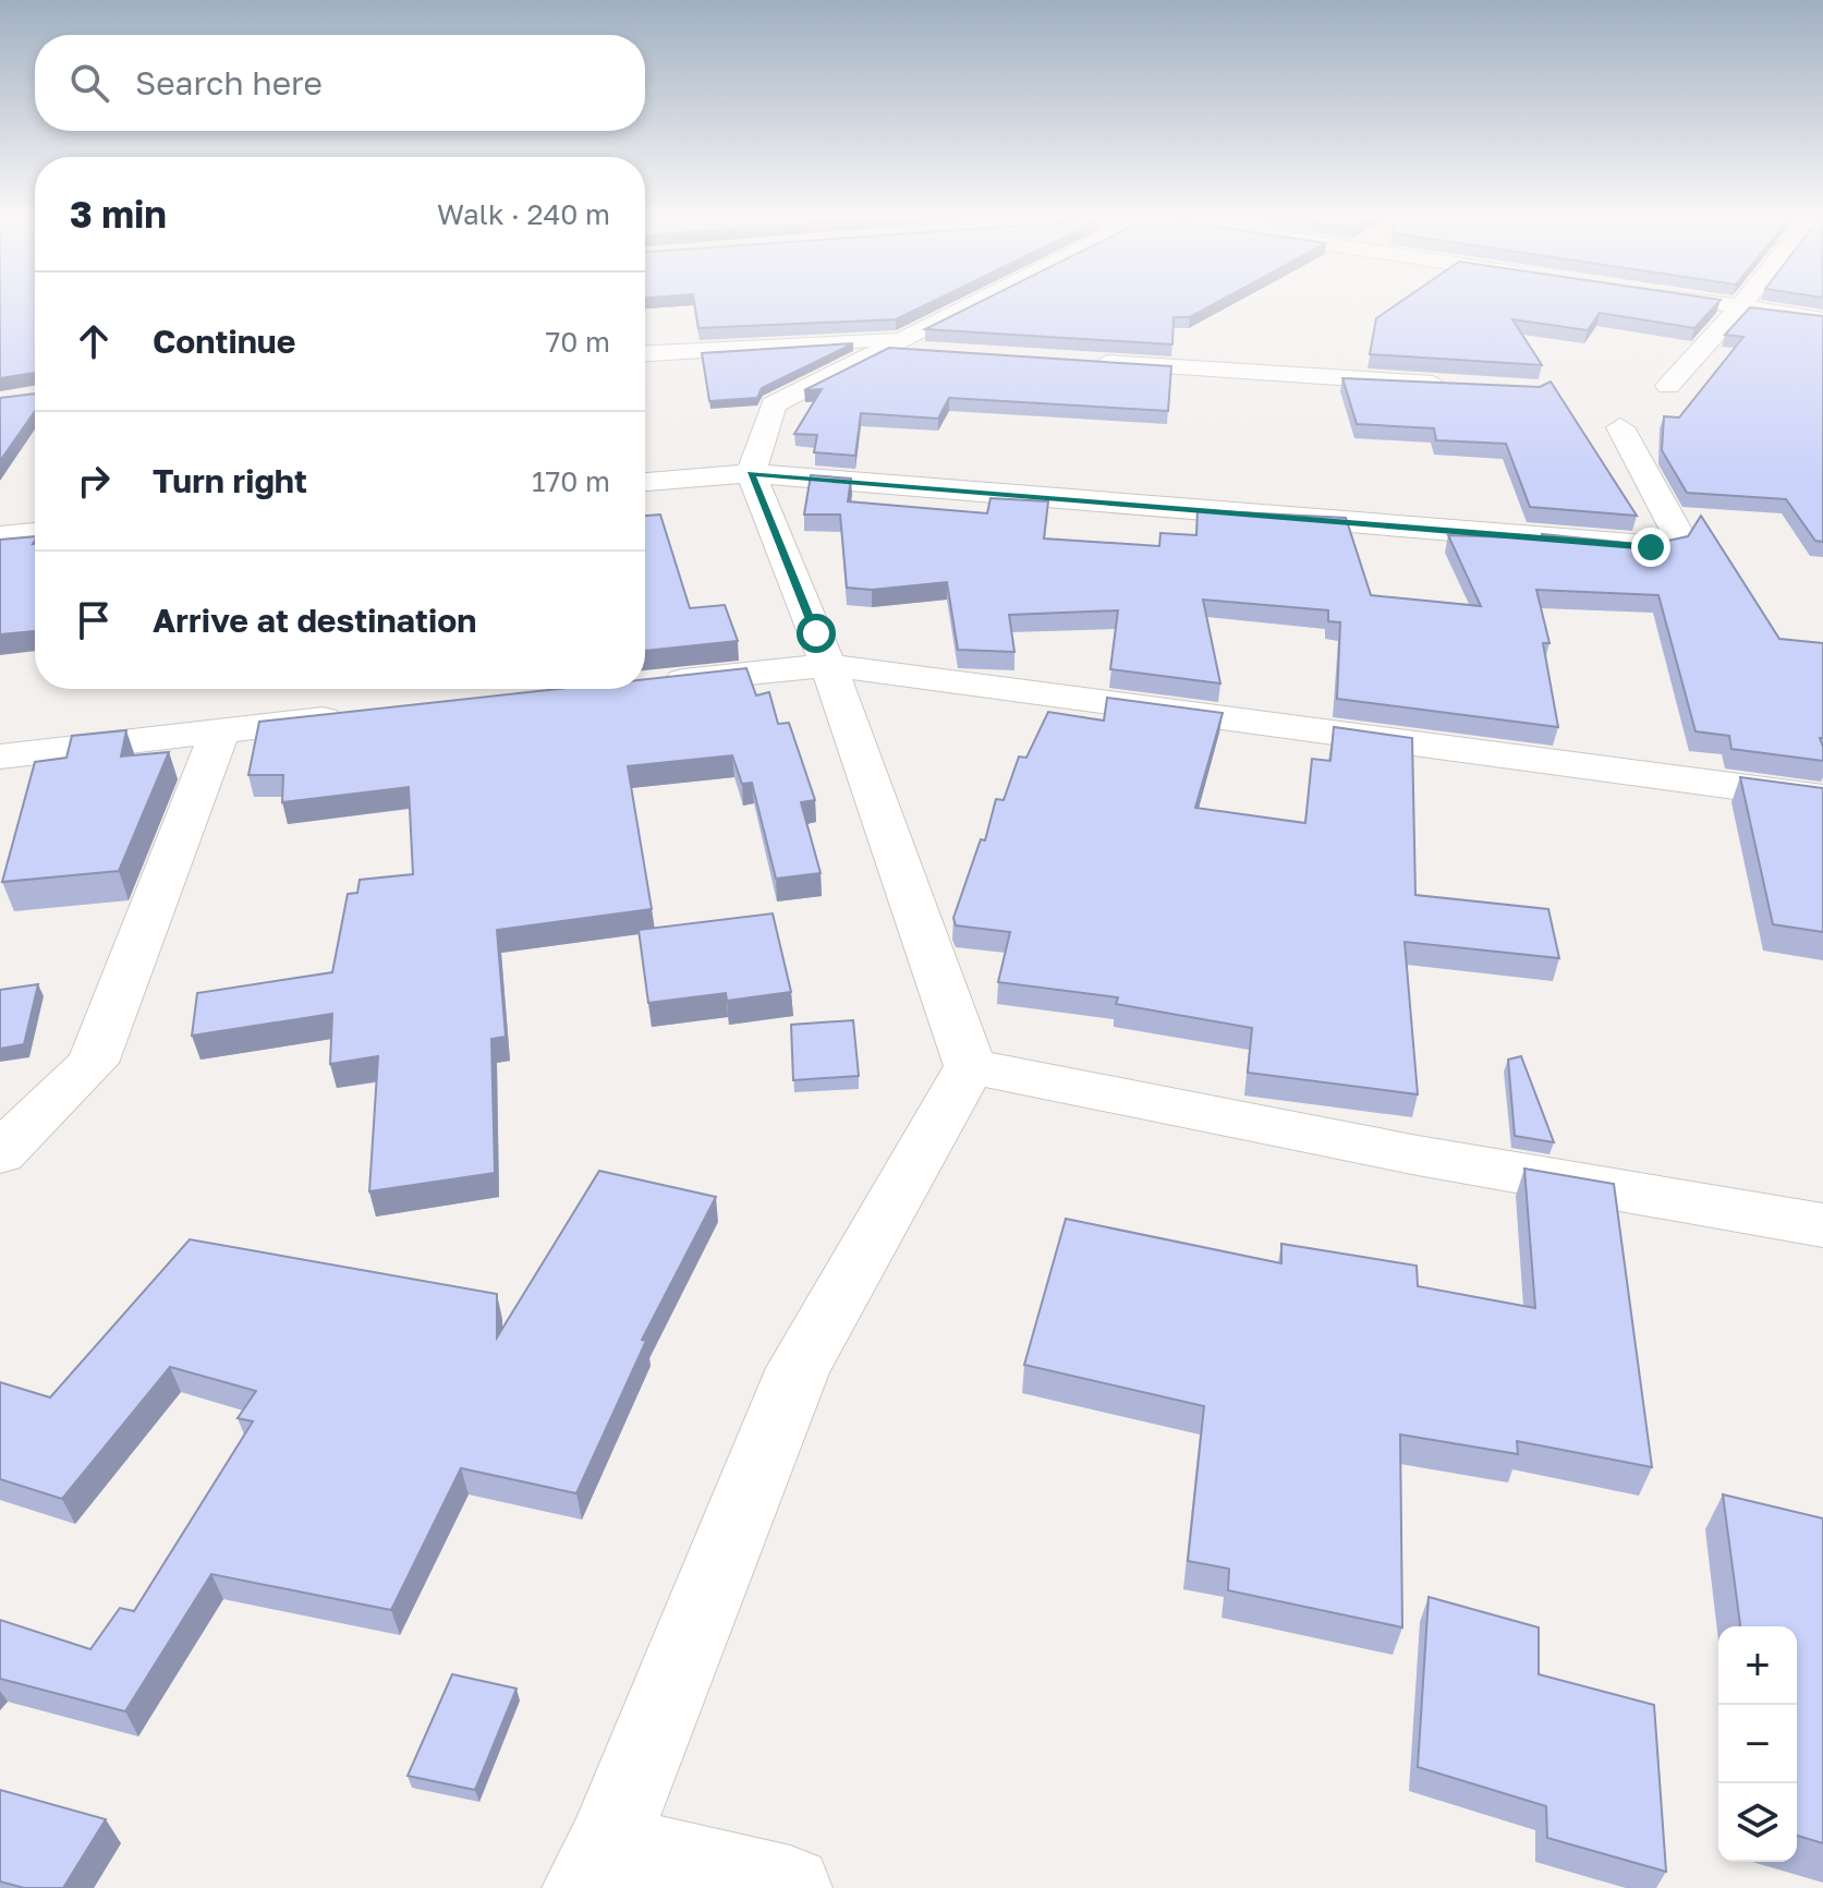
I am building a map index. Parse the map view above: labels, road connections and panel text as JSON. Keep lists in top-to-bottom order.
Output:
{
  "page": {
    "search": "Search here",
    "heading": ["3 min", "Walk · 240 m"],
    "list": [
      ["Continue", "70 m"],
      ["Turn right", "170 m"],
      "Arrive at destination"
    ],
    "map_buttons": ["+", "−"]
  }
}
